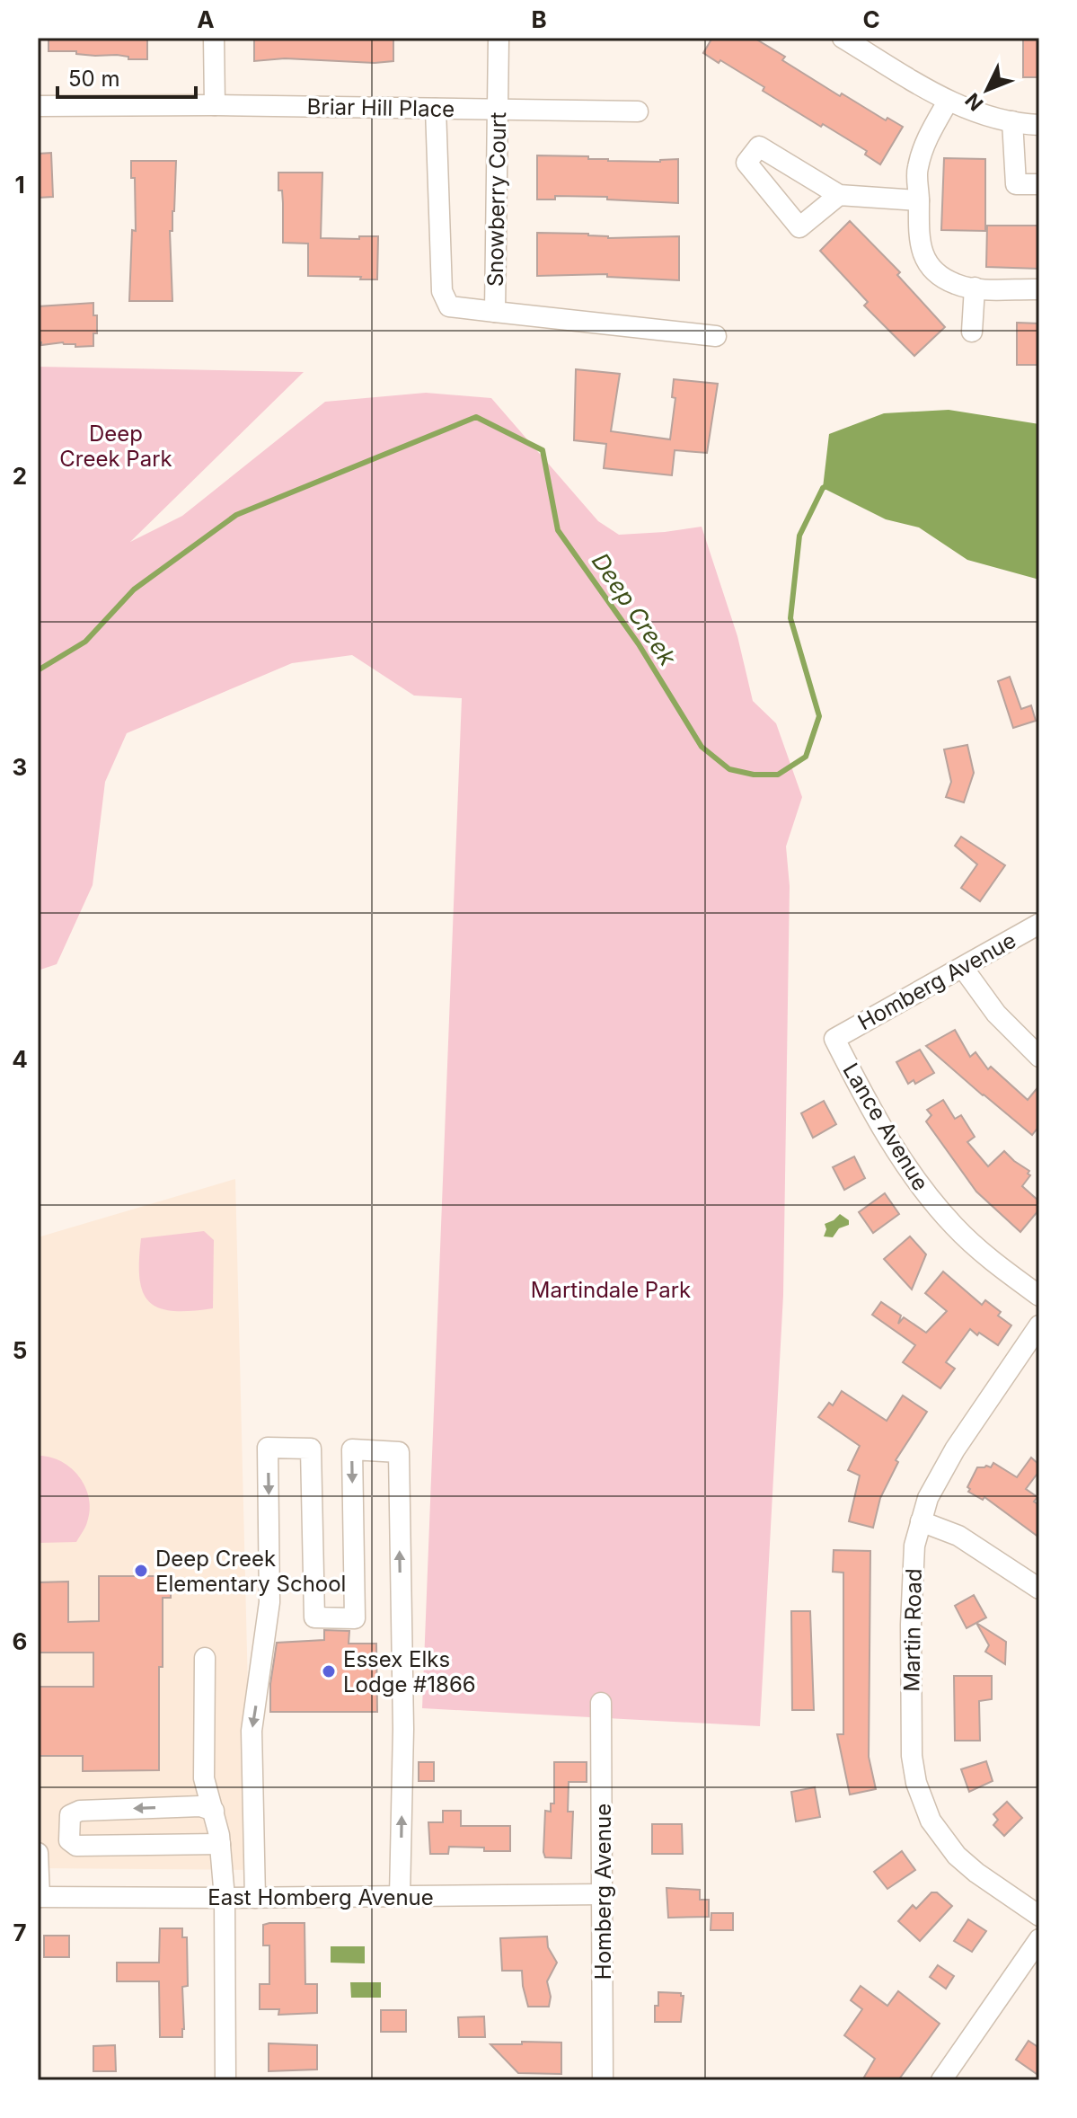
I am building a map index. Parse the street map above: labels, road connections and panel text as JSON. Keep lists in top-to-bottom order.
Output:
{
  "streets": {
    "street": [
      "Briar Hill Place",
      "Snowberry Court",
      "Homberg Avenue",
      "Lance Avenue",
      "Martin Road",
      "East Homberg Avenue"
    ]
  },
  "crossings": [
    ["Briar Hill Place", "Snowberry Court"],
    ["Homberg Avenue", "Lance Avenue"],
    ["Homberg Avenue", "East Homberg Avenue"]
  ],
  "water": ["Deep Creek"],
  "parks": ["Deep Creek Park", "Martindale Park"],
  "places": ["Deep Creek Elementary School", "Essex Elks Lodge #1866"],
  "scale_bar": "50 m",
  "north": "bottom left",
  "grid": {
    "columns": ["A", "B", "C"],
    "rows": [
      "1",
      "2",
      "3",
      "4",
      "5",
      "6",
      "7"
    ]
  }
}
